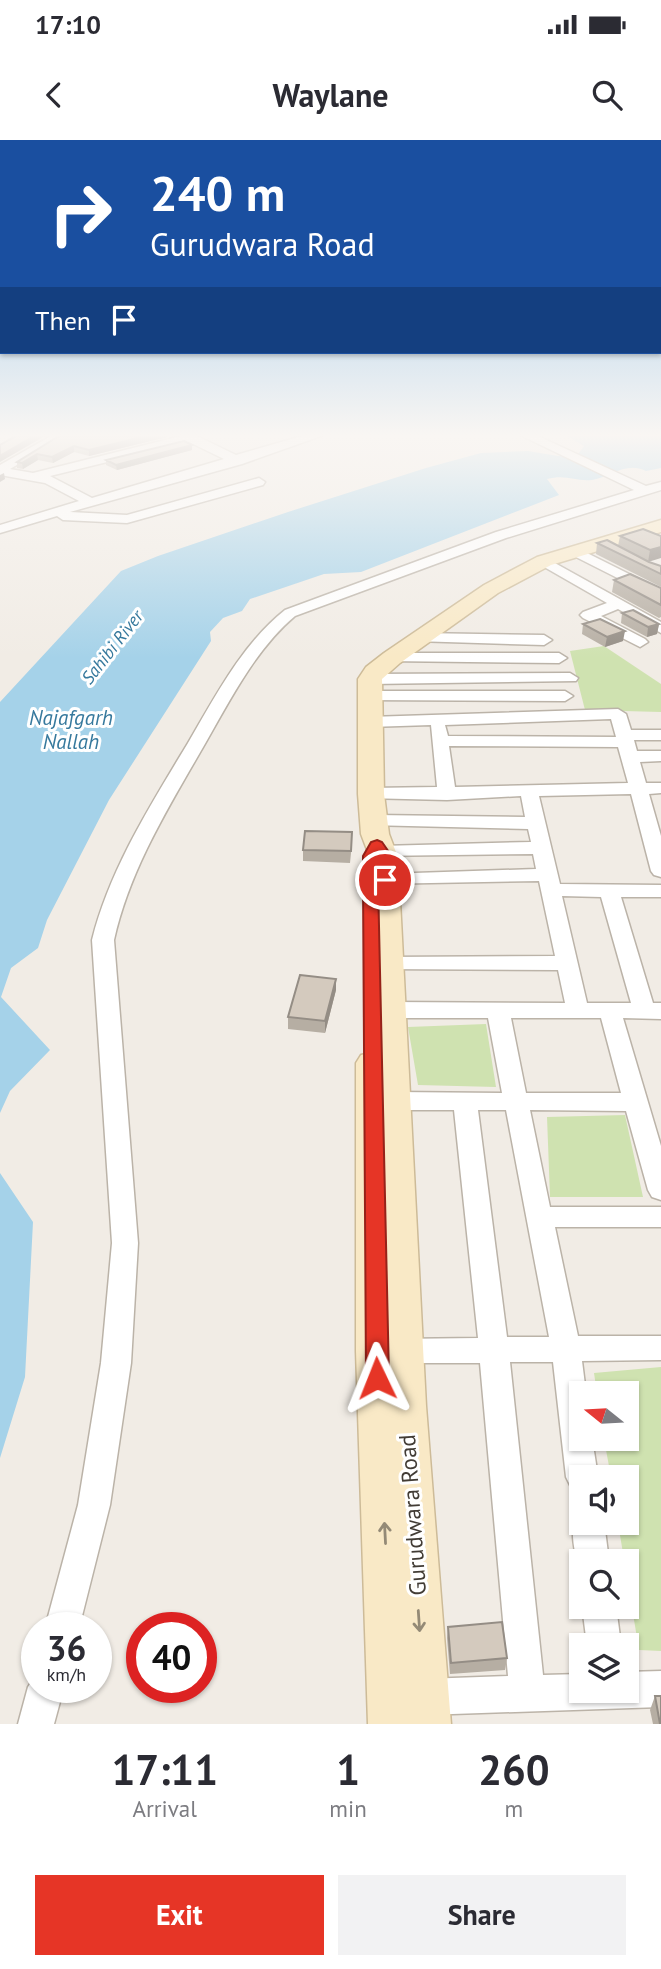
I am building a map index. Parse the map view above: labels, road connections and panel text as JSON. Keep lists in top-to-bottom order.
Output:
{
  "streets": {
    "street": ["Gurudwara Road"]
  },
  "water": ["Sahibi River", "Najafgarh Nallah"],
  "north": "left",
  "page": {
    "status": "17:10",
    "header": "Waylane",
    "turn": ["240 m", "Gurudwara Road"],
    "then": "Then",
    "speed": "36 km/h",
    "limit": "40",
    "eta": [
      "17:11",
      "Arrival",
      "1",
      "min",
      "260",
      "m"
    ],
    "buttons": ["Exit", "Share"]
  }
}
